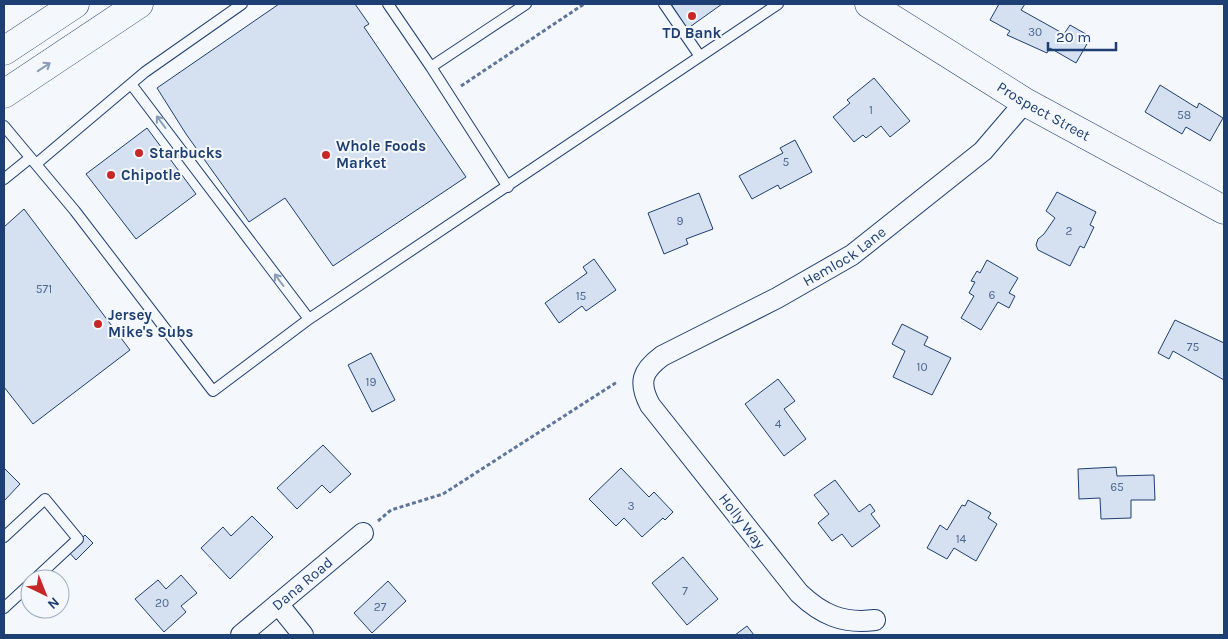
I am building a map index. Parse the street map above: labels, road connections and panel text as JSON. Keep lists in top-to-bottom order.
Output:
{
  "streets": {
    "main road": ["Prospect Street"],
    "street": ["Hemlock Lane", "Holly Way", "Dana Road"]
  },
  "crossings": [
    ["Prospect Street", "Hemlock Lane"],
    ["Hemlock Lane", "Holly Way"]
  ],
  "places": [
    "TD Bank",
    "Starbucks",
    "Whole Foods Market",
    "Chipotle",
    "Jersey Mike's Subs"
  ],
  "house_numbers": [
    "30",
    "1",
    "58",
    "5",
    "9",
    "2",
    "571",
    "6",
    "15",
    "75",
    "10",
    "19",
    "4",
    "65",
    "3",
    "14",
    "7",
    "20",
    "27"
  ],
  "scale_bar": "20 m",
  "north": "bottom right"
}
